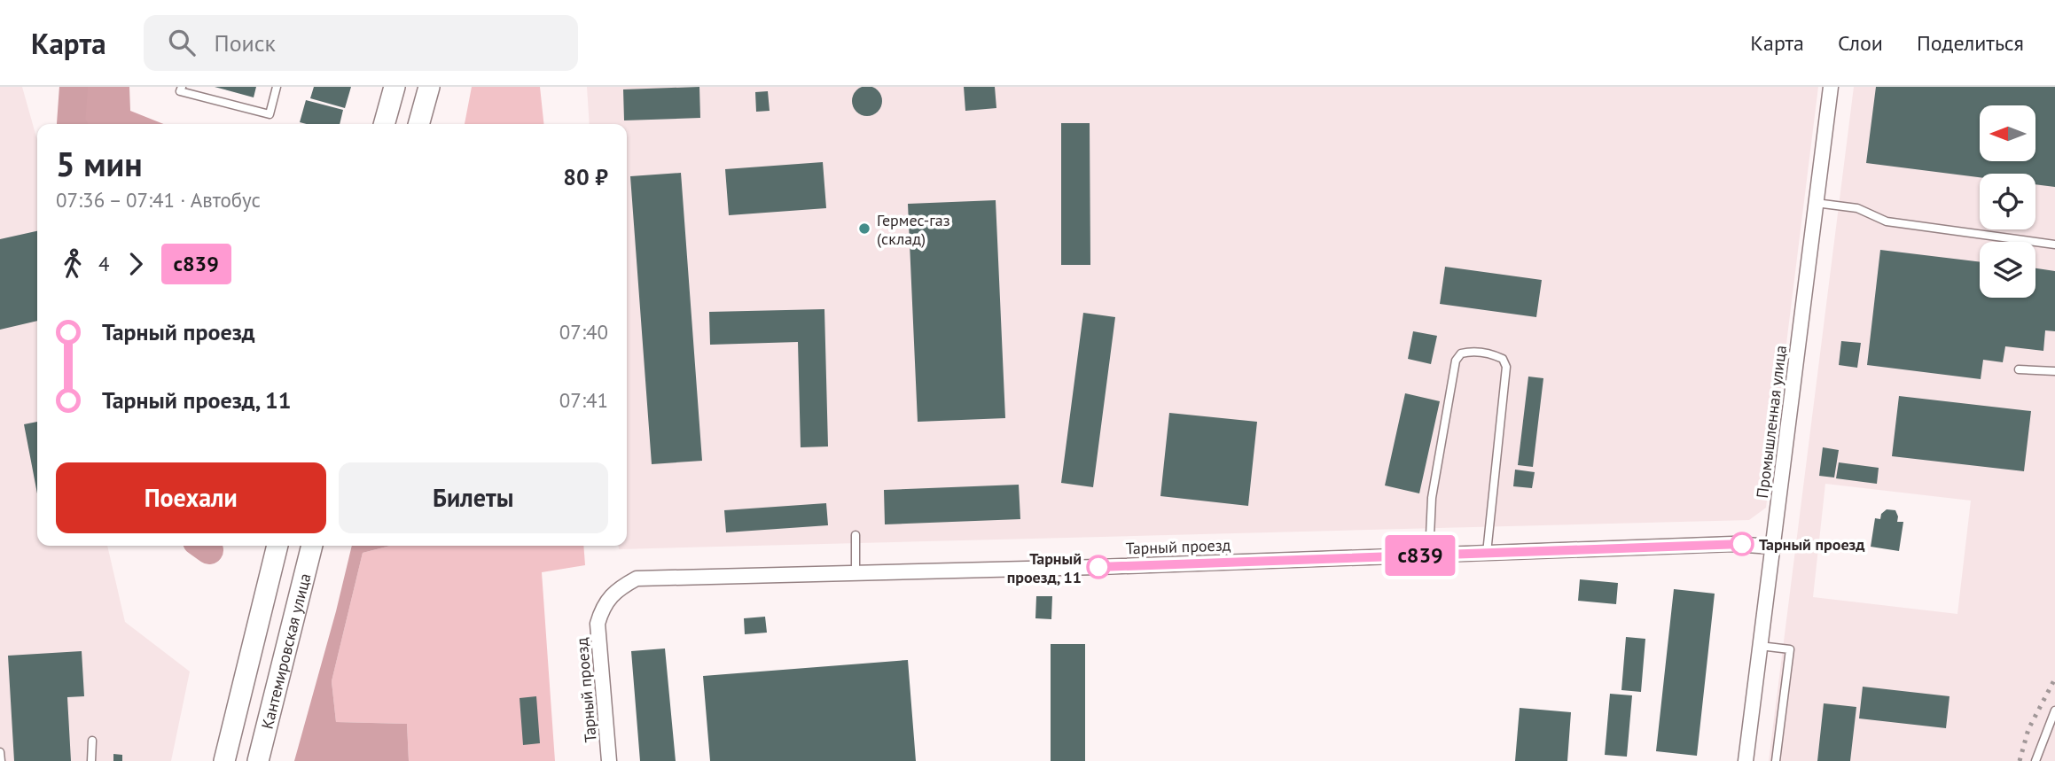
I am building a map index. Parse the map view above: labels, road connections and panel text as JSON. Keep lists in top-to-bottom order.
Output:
{
  "streets": {
    "main road": ["Кантемировская улица"],
    "street": ["Промышленная улица", "Тарный проезд"]
  },
  "crossings": [
    ["Промышленная улица", "Тарный проезд"]
  ],
  "places": ["Гермес-газ (склад)", "Тарный проезд", "Тарный проезд, 11"],
  "lines": ["bus line с839"],
  "north": "left",
  "page": {
    "header": "Карта",
    "search": "Поиск",
    "nav": ["Карта", "Слои", "Поделиться"],
    "on_map": "с839",
    "heading": ["5 мин", "07:36 – 07:41 · Автобус", "80 ₽"],
    "legs": ["4", "с839"],
    "list": [
      {
        "name": "Тарный проезд",
        "value": "07:40"
      },
      {
        "name": "Тарный проезд, 11",
        "value": "07:41"
      }
    ],
    "buttons": ["Поехали", "Билеты"]
  }
}
